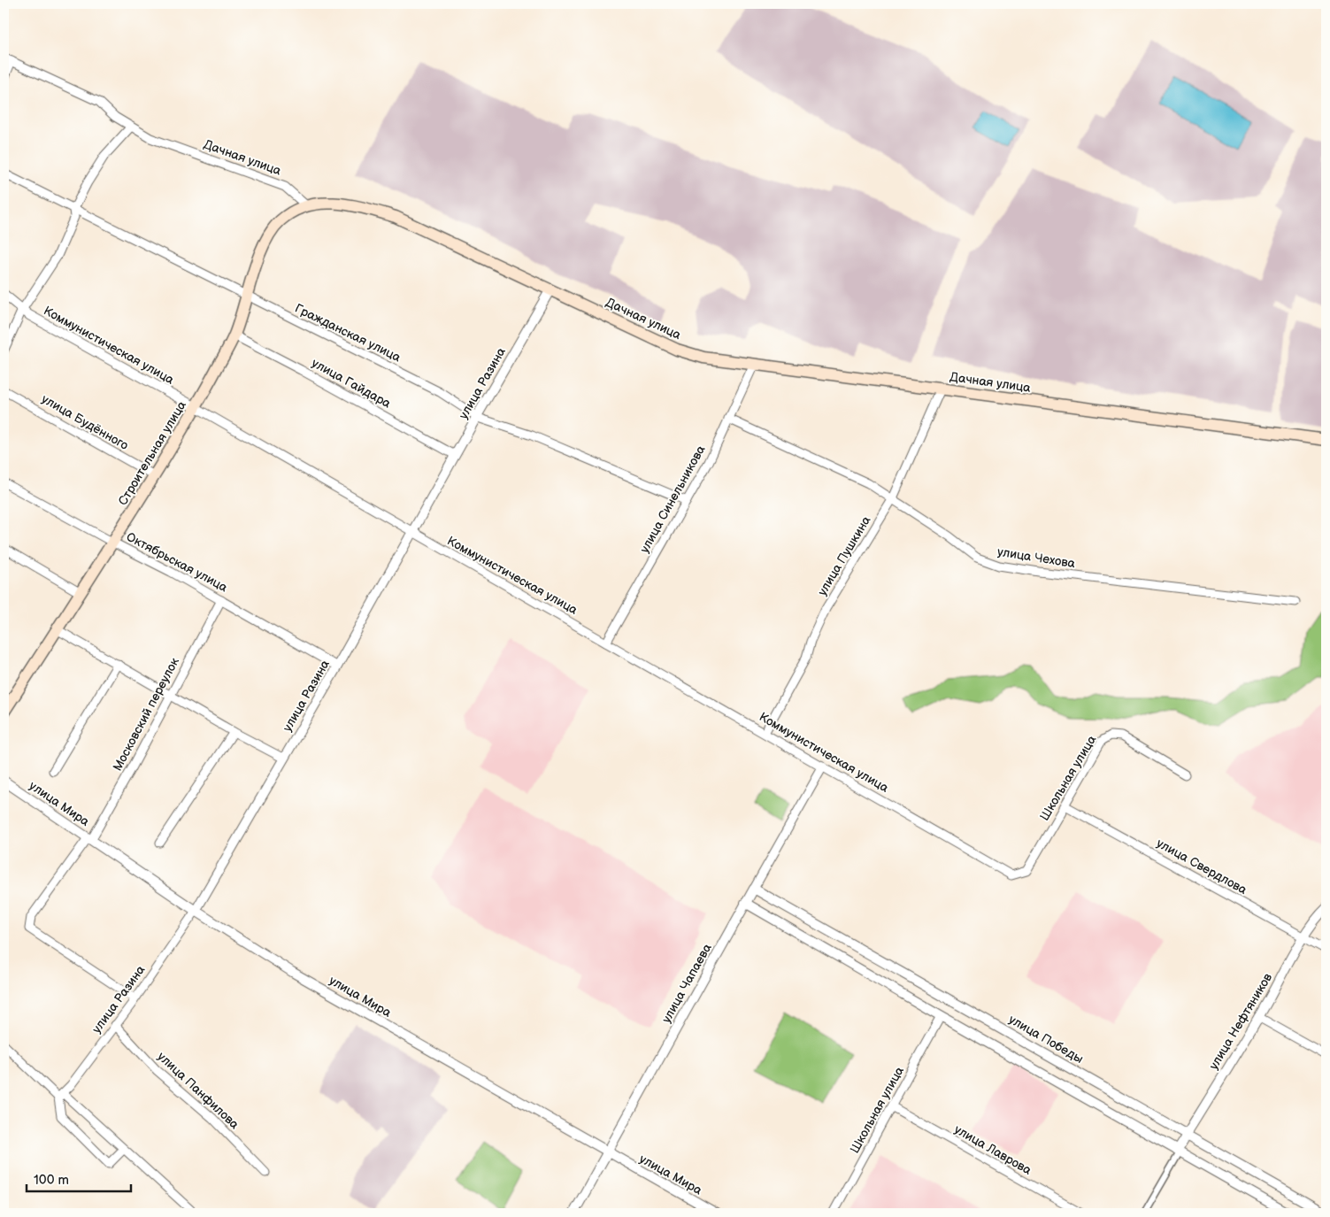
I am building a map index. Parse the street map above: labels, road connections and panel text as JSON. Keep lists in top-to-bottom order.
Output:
{
  "streets": {
    "main road": ["Дачная улица", "Строительная улица"],
    "street": [
      "Гражданская улица",
      "Коммунистическая улица",
      "улица Гайдара",
      "улица Разина",
      "улица Будённого",
      "улица Синельникова",
      "улица Пушкина",
      "улица Чехова",
      "Октябрьская улица",
      "Московский переулок",
      "Школьная улица",
      "улица Мира",
      "улица Свердлова",
      "улица Чапаева",
      "улица Нефтяников",
      "улица Победы",
      "улица Панфилова",
      "улица Лаврова"
    ]
  },
  "crossings": [
    ["Дачная улица", "улица Разина"],
    ["Дачная улица", "Строительная улица"],
    ["Дачная улица", "улица Синельникова"],
    ["Дачная улица", "улица Пушкина"],
    ["Гражданская улица", "улица Разина"],
    ["Гражданская улица", "Строительная улица"],
    ["Гражданская улица", "улица Синельникова"],
    ["Коммунистическая улица", "улица Разина"],
    ["Коммунистическая улица", "Строительная улица"],
    ["Коммунистическая улица", "улица Синельникова"],
    ["Коммунистическая улица", "улица Пушкина"],
    ["Коммунистическая улица", "Школьная улица"],
    ["Коммунистическая улица", "улица Чапаева"],
    ["улица Гайдара", "улица Разина"],
    ["улица Гайдара", "Строительная улица"],
    ["улица Разина", "Октябрьская улица"],
    ["улица Разина", "Московский переулок"],
    ["улица Разина", "улица Мира"],
    ["улица Разина", "улица Панфилова"],
    ["улица Будённого", "Строительная улица"],
    ["Строительная улица", "Октябрьская улица"],
    ["улица Синельникова", "улица Чехова"],
    ["улица Пушкина", "улица Чехова"],
    ["Октябрьская улица", "Московский переулок"],
    ["Московский переулок", "улица Мира"],
    ["Школьная улица", "улица Свердлова"],
    ["Школьная улица", "улица Лаврова"],
    ["улица Мира", "улица Чапаева"],
    ["улица Свердлова", "улица Нефтяников"],
    ["улица Чапаева", "улица Победы"],
    ["улица Нефтяников", "улица Победы"]
  ],
  "scale_bar": "100 m"
}
